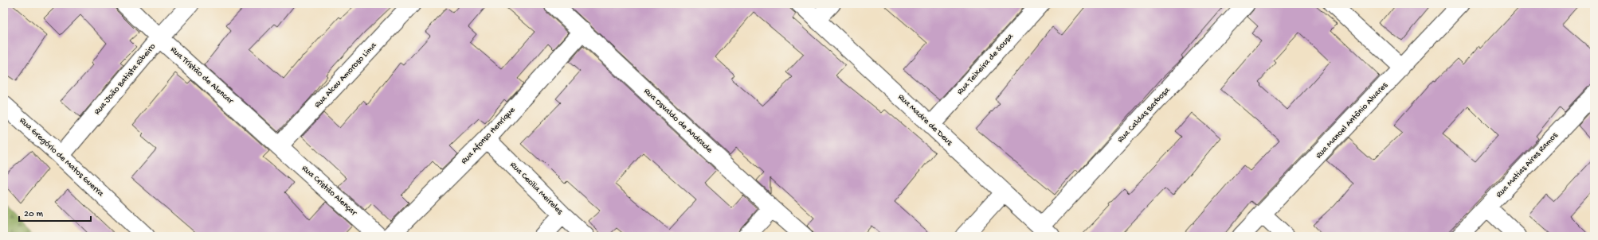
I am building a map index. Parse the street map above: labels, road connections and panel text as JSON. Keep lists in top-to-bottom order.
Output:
{
  "streets": {
    "street": [
      "Rua Teixeira de Sousa",
      "Rua Tristão de Alencar",
      "Rua Alceu Amoroso Lima",
      "Rua João Batista Ribeiro",
      "Rua Caldas Barbosa",
      "Rua Madre de Deus",
      "Rua Osvaldo de Andrade",
      "Rua Manoel Antônio Alvares",
      "Rua Afonso Henrique",
      "Rua Gregório de Matos Guerra",
      "Rua Matias Aires Ramos",
      "Rua Cecilia Meireles",
      "Rua Cristão Alençar"
    ]
  },
  "crossings": [
    ["Rua Teixeira de Sousa", "Rua Madre de Deus"],
    ["Rua Tristão de Alencar", "Rua Alceu Amoroso Lima"],
    ["Rua Tristão de Alencar", "Rua João Batista Ribeiro"],
    ["Rua Tristão de Alencar", "Rua Cristão Alençar"],
    ["Rua Alceu Amoroso Lima", "Rua Cristão Alençar"],
    ["Rua João Batista Ribeiro", "Rua Gregório de Matos Guerra"],
    ["Rua Caldas Barbosa", "Rua Madre de Deus"],
    ["Rua Osvaldo de Andrade", "Rua Afonso Henrique"],
    ["Rua Afonso Henrique", "Rua Cecilia Meireles"]
  ],
  "scale_bar": "20 m"
}
